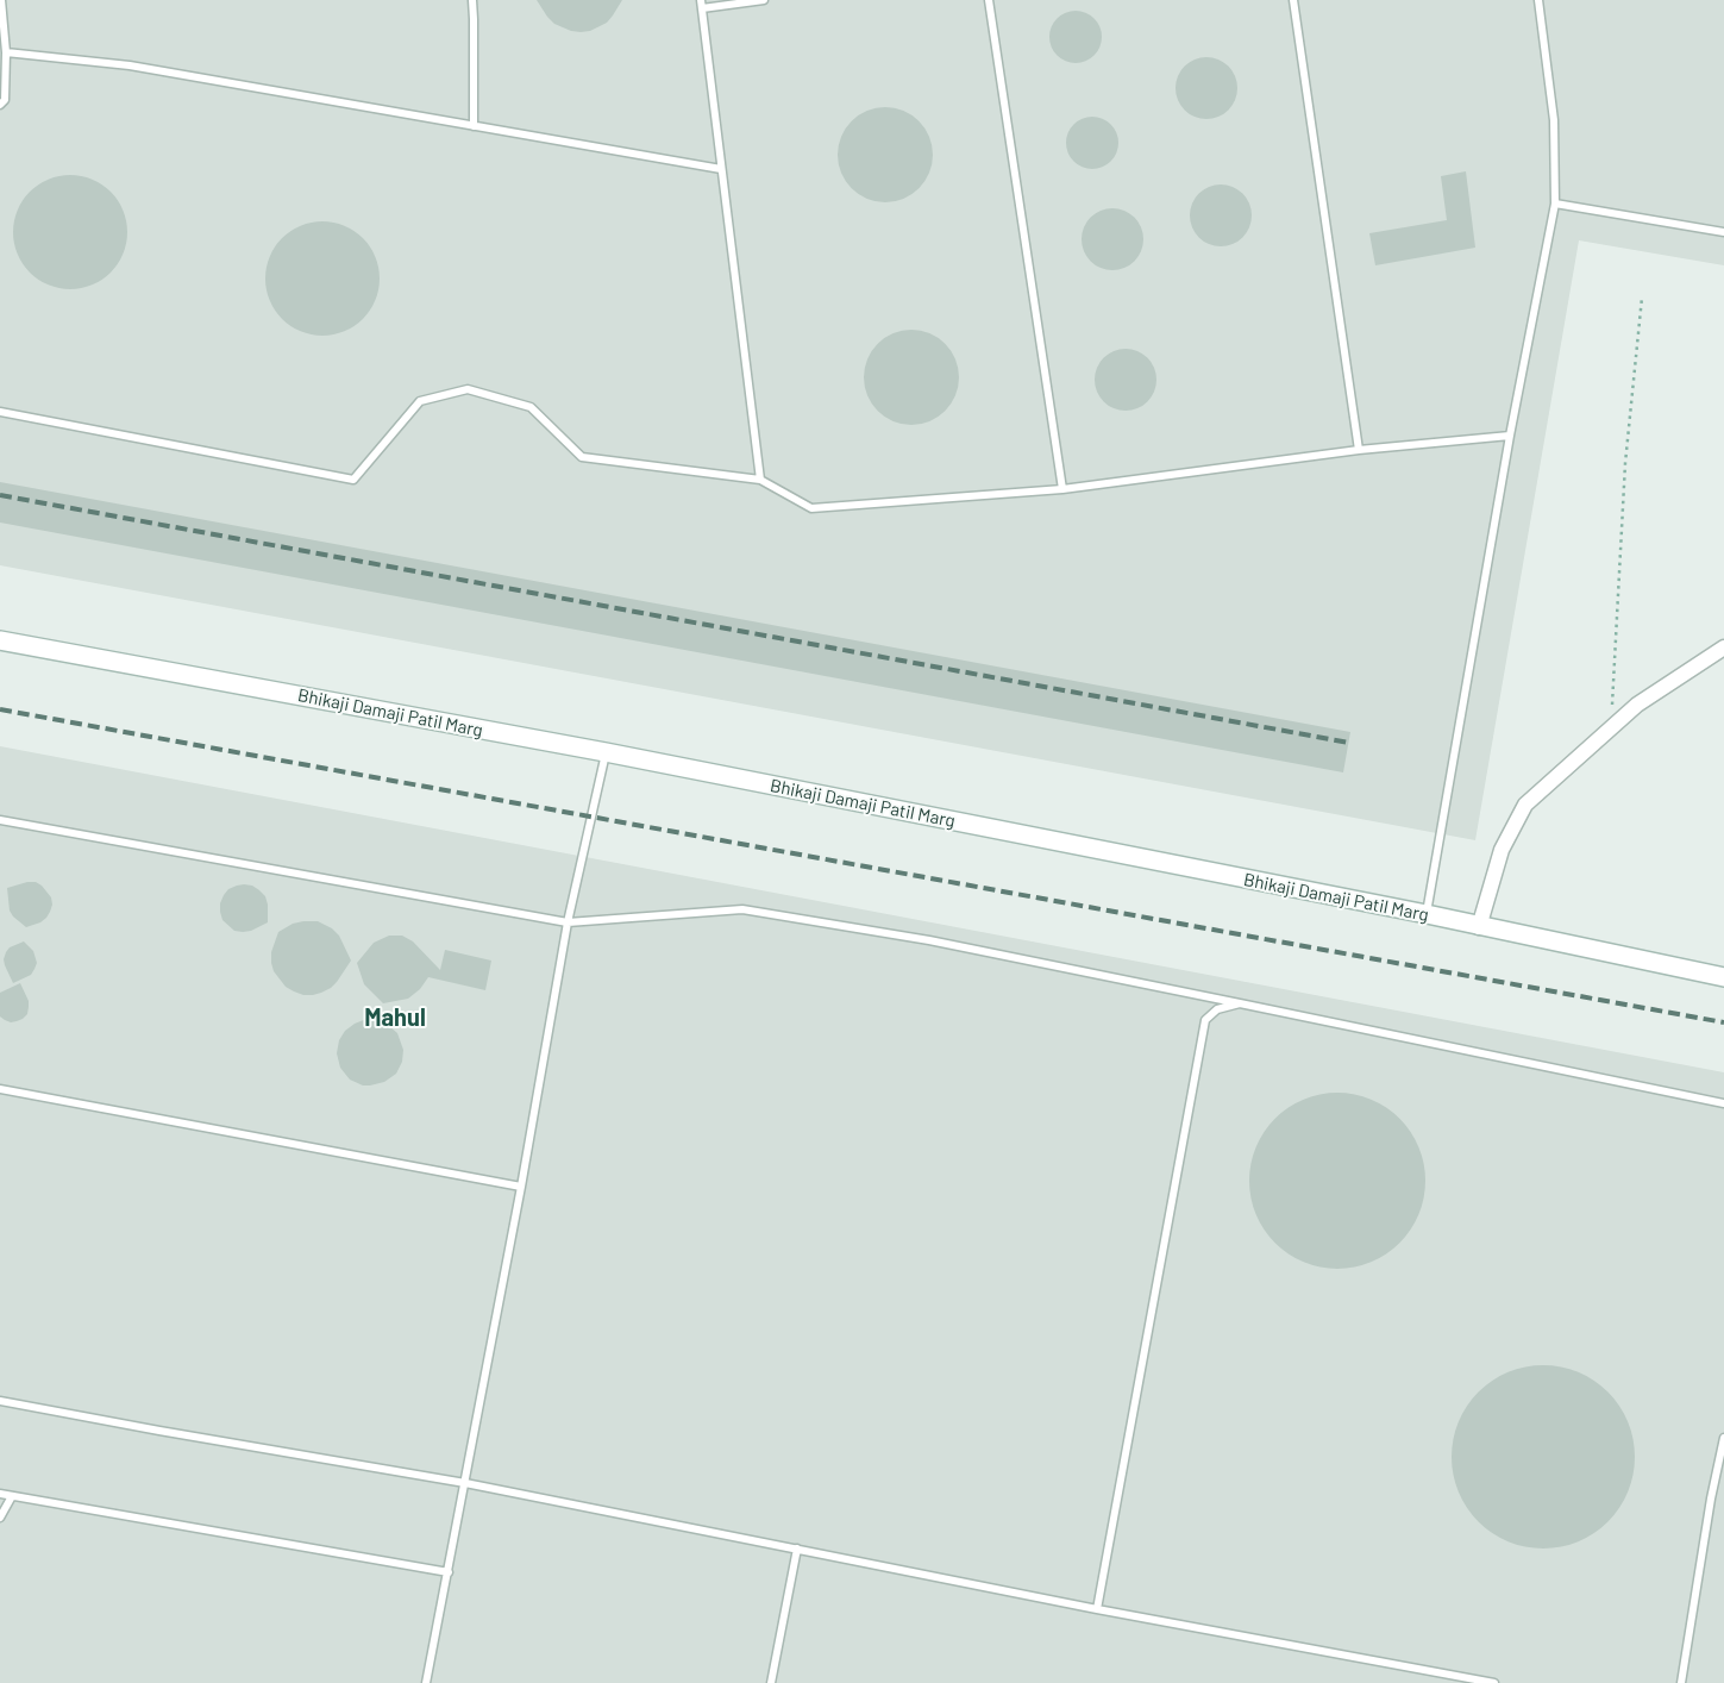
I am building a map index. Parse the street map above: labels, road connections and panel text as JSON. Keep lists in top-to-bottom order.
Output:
{
  "streets": {
    "street": ["Bhikaji Damaji Patil Marg"]
  },
  "districts": ["Mahul"]
}
